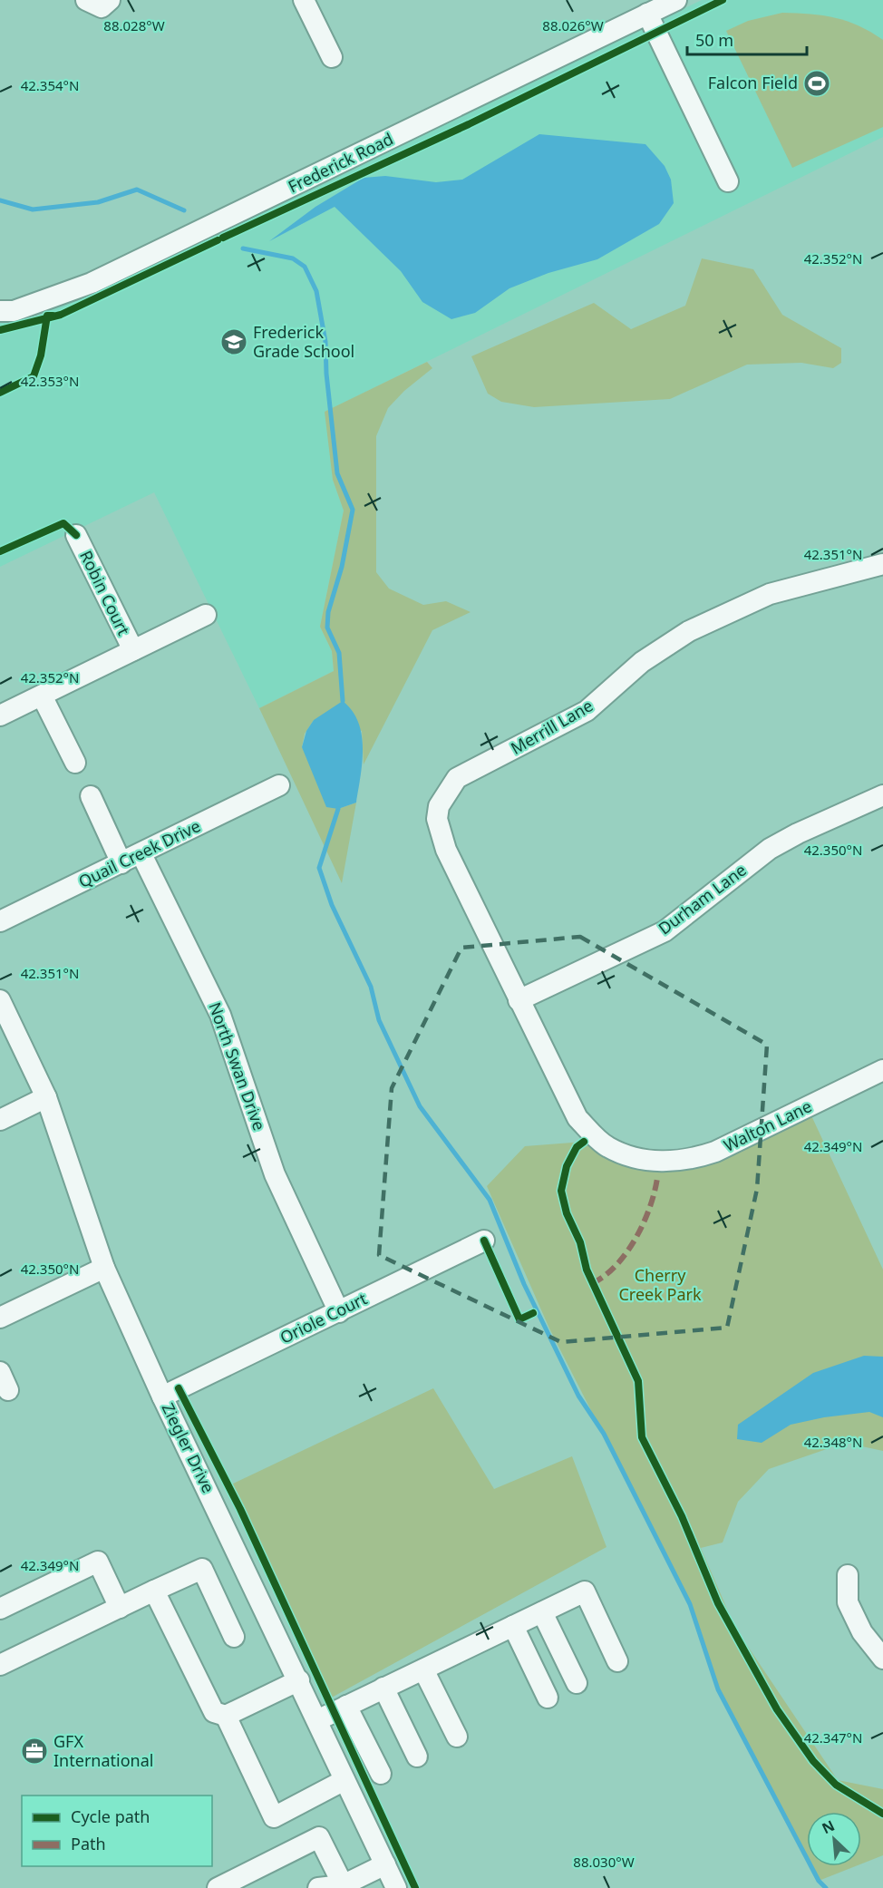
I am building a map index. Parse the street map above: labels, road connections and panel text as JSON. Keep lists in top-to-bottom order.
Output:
{
  "streets": {
    "street": [
      "Frederick Road",
      "Robin Court",
      "Merrill Lane",
      "Quail Creek Drive",
      "Durham Lane",
      "North Swan Drive",
      "Walton Lane",
      "Oriole Court",
      "Ziegler Drive"
    ]
  },
  "crossings": [
    ["Merrill Lane", "Durham Lane"],
    ["Merrill Lane", "Walton Lane"],
    ["Quail Creek Drive", "North Swan Drive"],
    ["North Swan Drive", "Oriole Court"],
    ["Oriole Court", "Ziegler Drive"]
  ],
  "parks": ["Cherry Creek Park"],
  "places": {
    "sports": ["Falcon Field"],
    "school or university": ["Frederick Grade School"],
    "office": ["GFX International"]
  },
  "legend": ["Cycle path", "Path"],
  "scale_bar": "50 m",
  "north": "top left",
  "coordinates": [
    "88.028°W",
    "88.026°W",
    "42.354°N",
    "42.352°N",
    "42.353°N",
    "42.351°N",
    "42.350°N",
    "42.349°N",
    "42.348°N",
    "42.347°N",
    "88.030°W"
  ]
}
